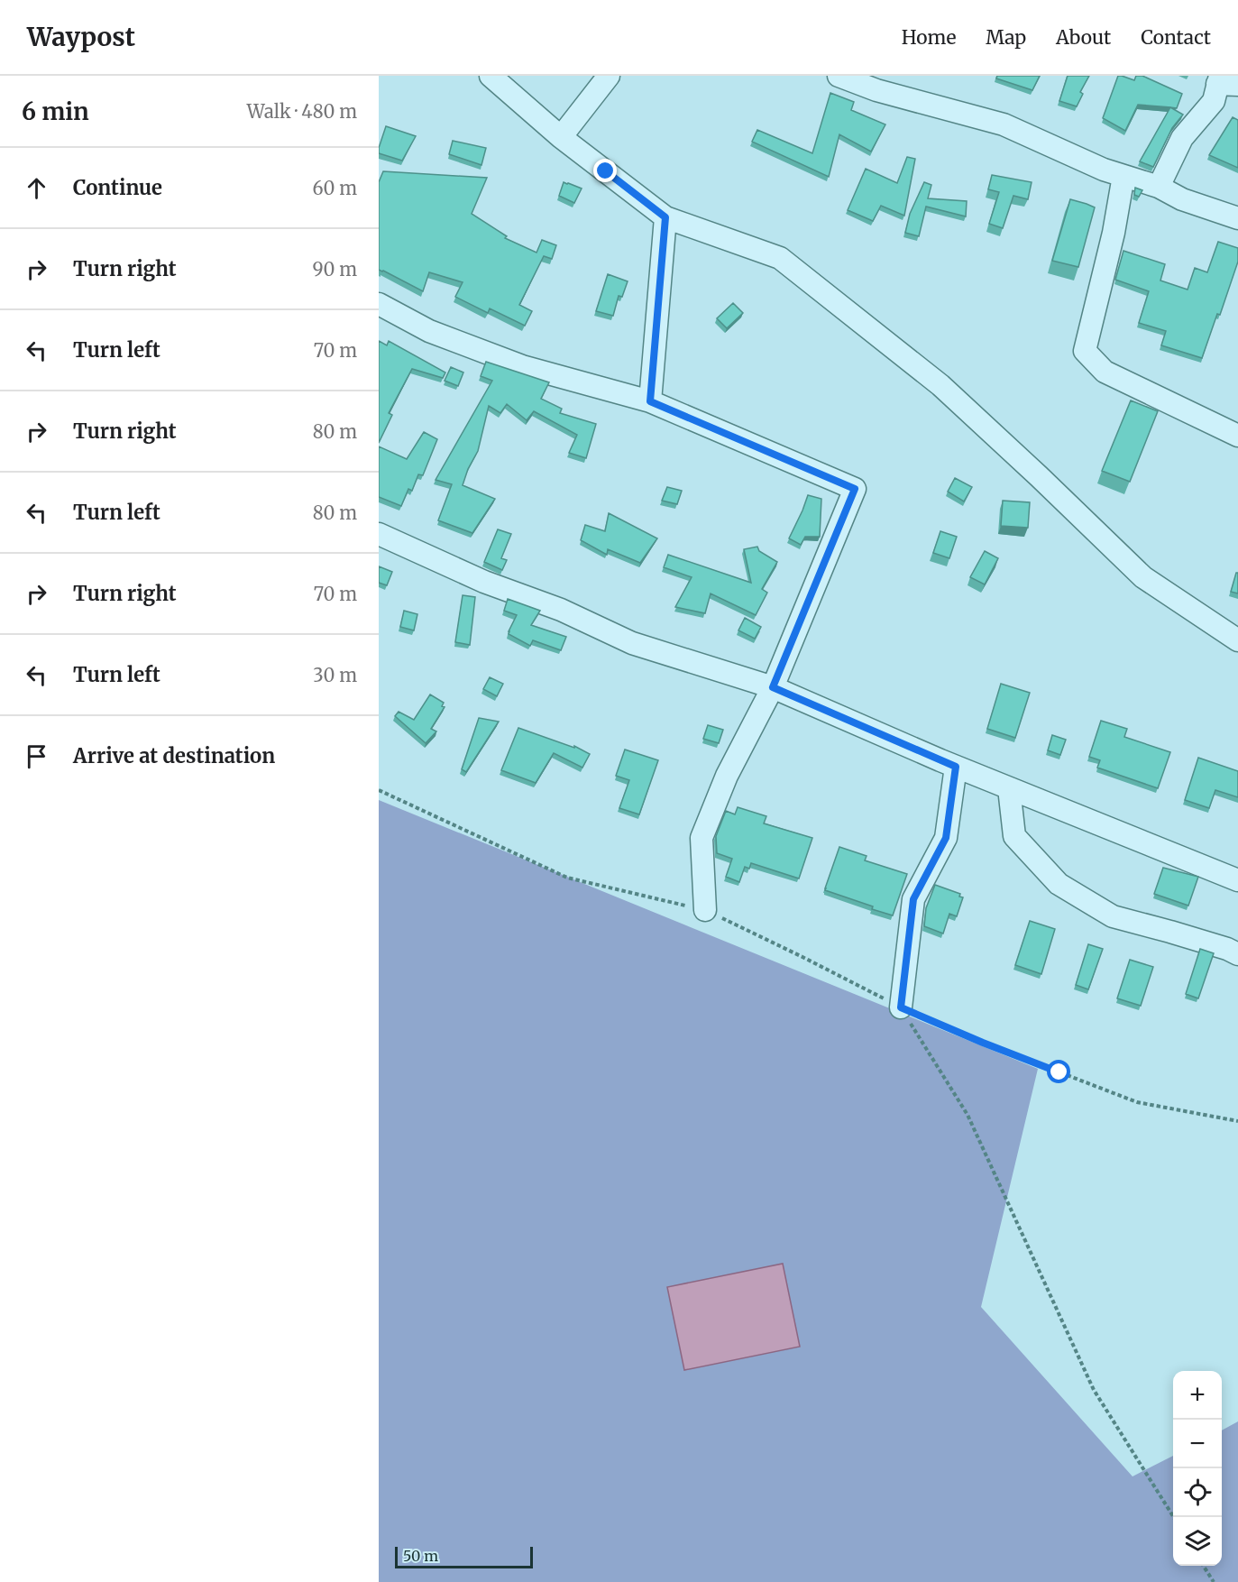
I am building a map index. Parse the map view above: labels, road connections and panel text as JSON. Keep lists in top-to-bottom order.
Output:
{
  "scale_bar": "50 m",
  "page": {
    "header": "Waypost",
    "nav": [
      "Home",
      "Map",
      "About",
      "Contact"
    ],
    "heading": ["6 min", "Walk · 480 m"],
    "list": [
      ["Continue", "60 m"],
      ["Turn right", "90 m"],
      ["Turn left", "70 m"],
      ["Turn right", "80 m"],
      ["Turn left", "80 m"],
      ["Turn right", "70 m"],
      ["Turn left", "30 m"],
      "Arrive at destination"
    ],
    "map_buttons": ["+", "−"],
    "scale": "50 m"
  }
}
